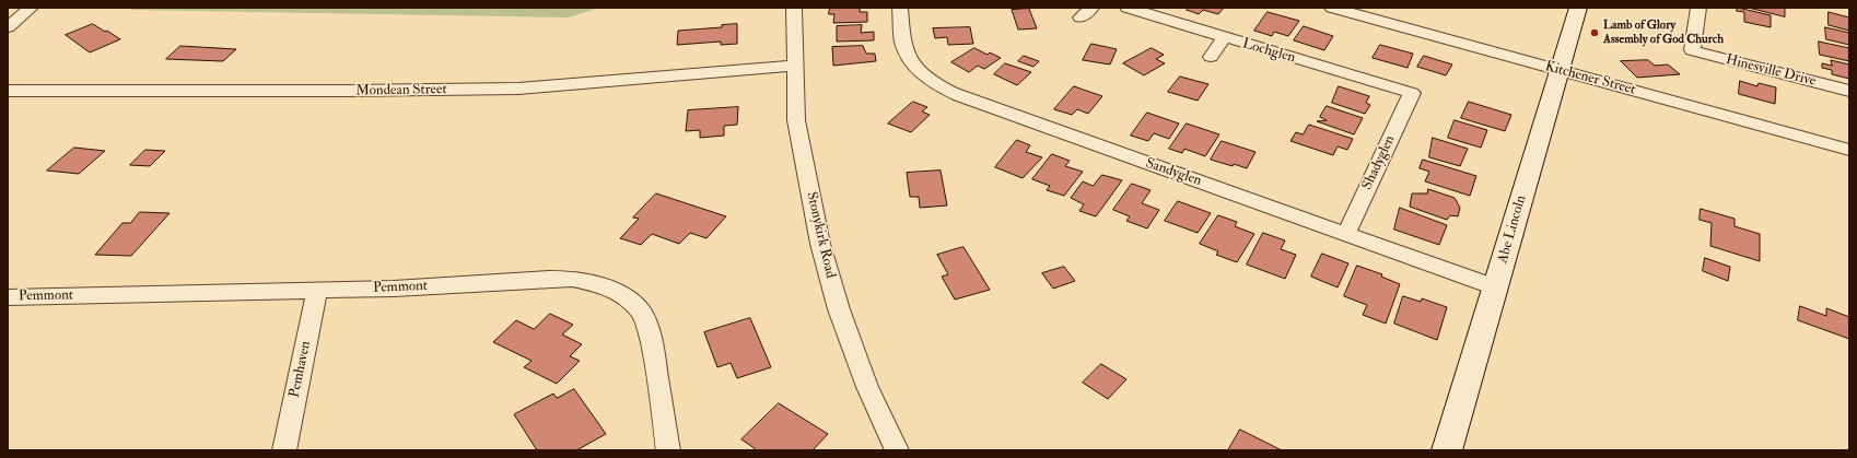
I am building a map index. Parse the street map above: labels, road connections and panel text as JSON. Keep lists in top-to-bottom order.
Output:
{
  "streets": {
    "street": [
      "Lochglen",
      "Hinesville Drive",
      "Kitchener Street",
      "Mondean Street",
      "Shadyglen",
      "Sandyglen",
      "Abe Lincoln",
      "Stonykirk Road",
      "Pemmont",
      "Pemhaven"
    ]
  },
  "crossings": [
    ["Lochglen", "Shadyglen"],
    ["Kitchener Street", "Abe Lincoln"],
    ["Mondean Street", "Stonykirk Road"],
    ["Shadyglen", "Sandyglen"],
    ["Sandyglen", "Abe Lincoln"],
    ["Pemmont", "Pemhaven"]
  ],
  "places": ["Lamb of Glory Assembly of God Church"]
}
